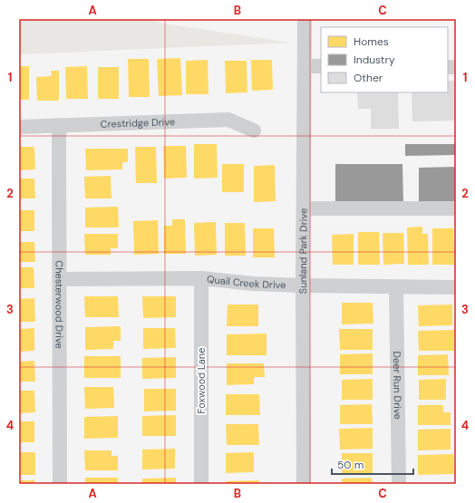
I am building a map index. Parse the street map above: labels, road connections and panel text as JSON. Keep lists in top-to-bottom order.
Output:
{
  "streets": {
    "street": [
      "Crestridge Drive",
      "Sunland Park Drive",
      "Quail Creek Drive",
      "Chesterwood Drive",
      "Foxwood Lane",
      "Deer Run Drive"
    ]
  },
  "crossings": [
    ["Crestridge Drive", "Chesterwood Drive"],
    ["Sunland Park Drive", "Quail Creek Drive"],
    ["Quail Creek Drive", "Chesterwood Drive"],
    ["Quail Creek Drive", "Foxwood Lane"],
    ["Quail Creek Drive", "Deer Run Drive"]
  ],
  "legend": ["Homes", "Industry", "Other"],
  "scale_bar": "50 m",
  "grid": {
    "columns": ["A", "B", "C"],
    "rows": [
      "1",
      "2",
      "3",
      "4"
    ]
  }
}
